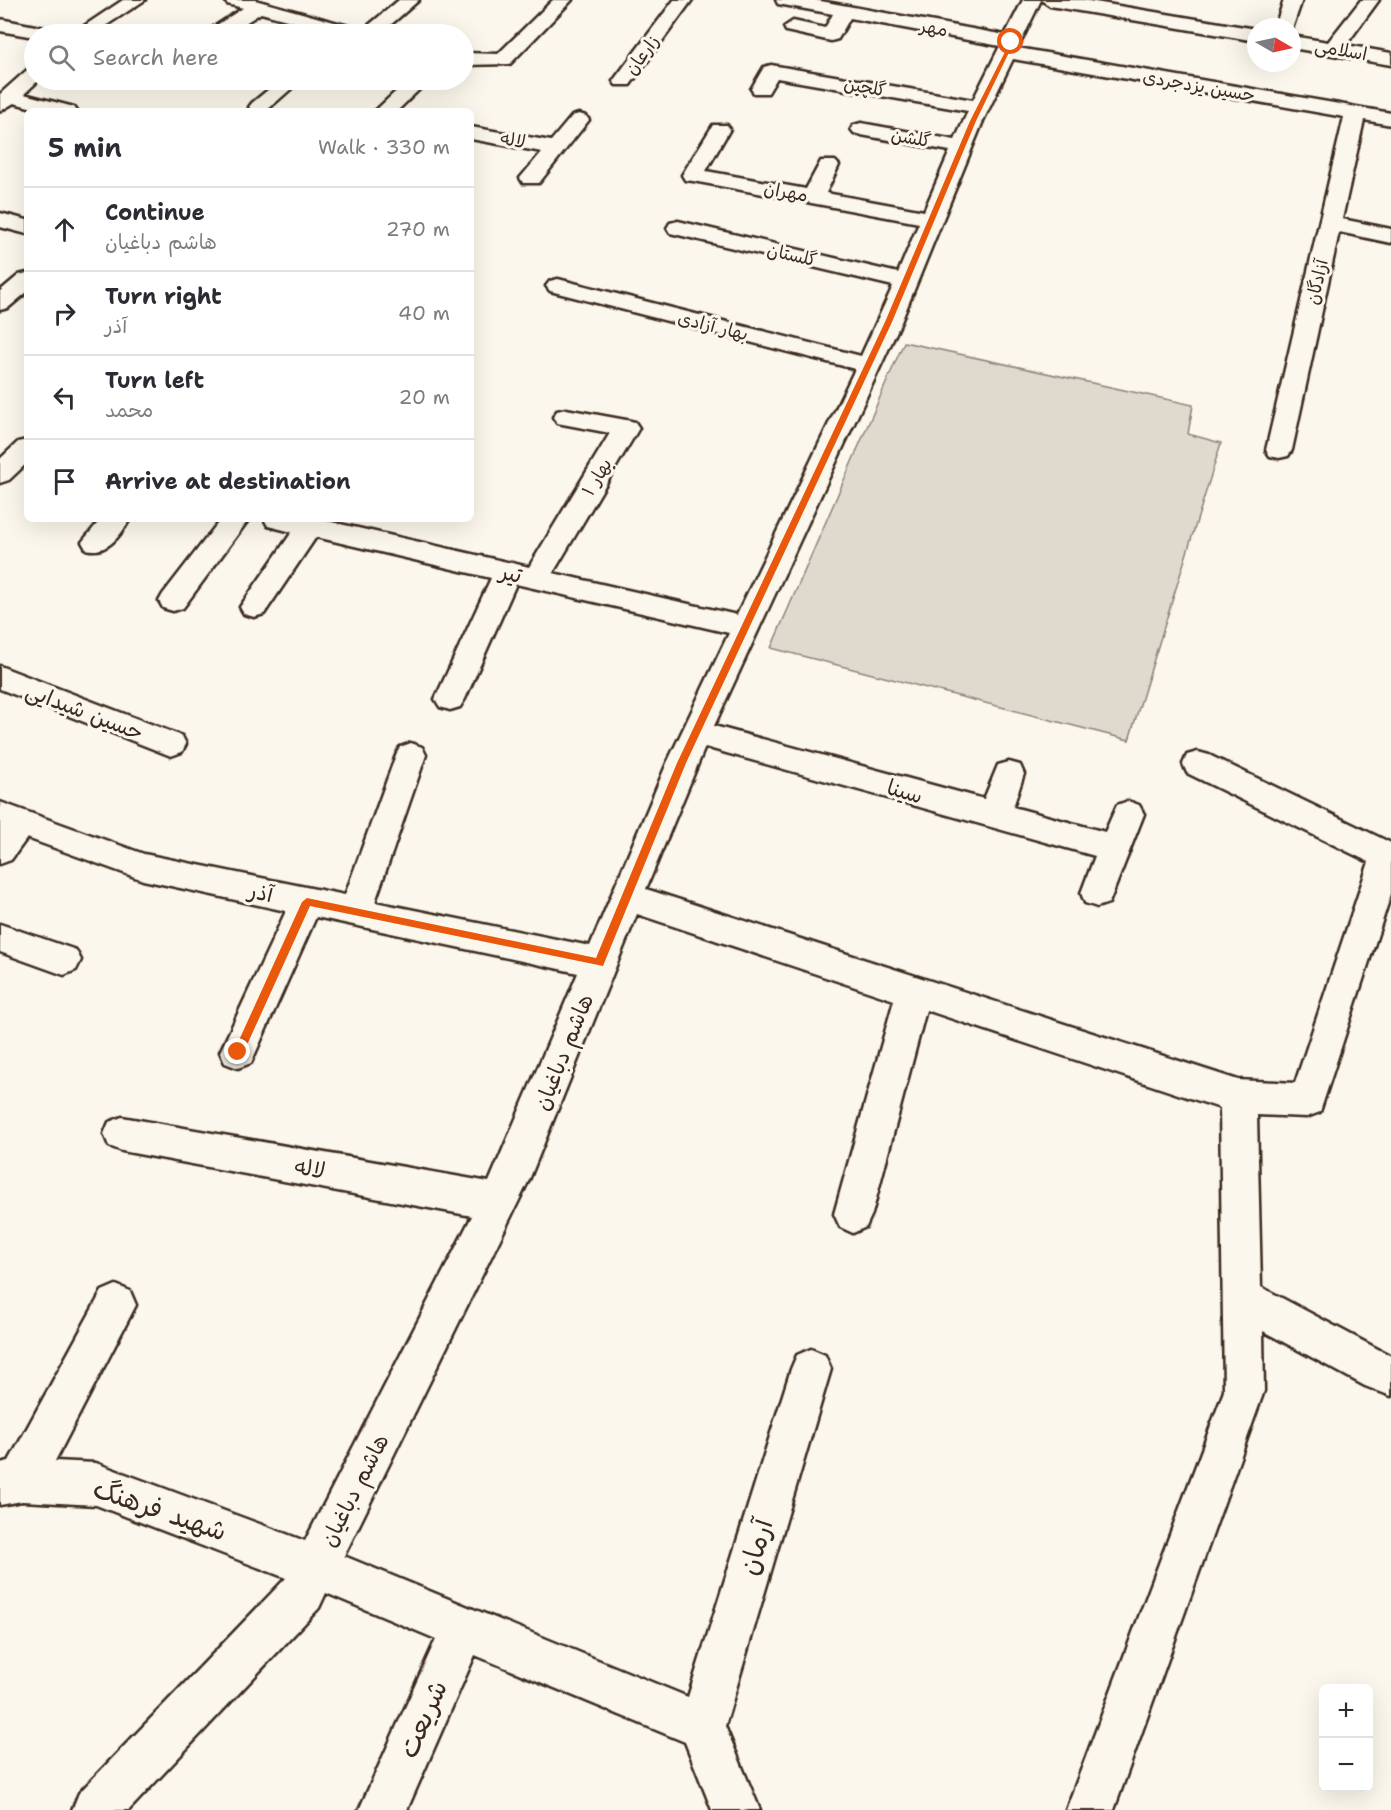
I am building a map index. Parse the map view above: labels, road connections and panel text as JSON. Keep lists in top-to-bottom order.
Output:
{
  "streets": {
    "street": [
      "مهر",
      "اسلامی",
      "زارعان",
      "حسین یزدجردی",
      "گلچین",
      "گلشن",
      "لاله",
      "مهران",
      "گلستان",
      "آزادگان",
      "بهار آزادی",
      "بهار ۱",
      "تیر",
      "حسین شیدایی",
      "سینا",
      "آذر",
      "هاشم دباغیان",
      "شهید فرهنگ",
      "آرمان",
      "شریعت"
    ]
  },
  "crossings": [
    ["مهر", "حسین یزدجردی"],
    ["مهر", "هاشم دباغیان"],
    ["حسین یزدجردی", "آزادگان"],
    ["حسین یزدجردی", "هاشم دباغیان"],
    ["گلچین", "هاشم دباغیان"],
    ["گلشن", "هاشم دباغیان"],
    ["لاله", "هاشم دباغیان"],
    ["مهران", "هاشم دباغیان"],
    ["گلستان", "هاشم دباغیان"],
    ["بهار آزادی", "هاشم دباغیان"],
    ["بهار ۱", "تیر"],
    ["تیر", "هاشم دباغیان"],
    ["سینا", "هاشم دباغیان"],
    ["آذر", "هاشم دباغیان"],
    ["هاشم دباغیان", "شهید فرهنگ"],
    ["شهید فرهنگ", "آرمان"],
    ["شهید فرهنگ", "شریعت"]
  ],
  "north": "right",
  "page": {
    "search": "Search here",
    "heading": ["5 min", "Walk · 330 m"],
    "list": [
      ["Continue", "هاشم دباغیان", "270 m"],
      ["Turn right", "آذر", "40 m"],
      ["Turn left", "محمد", "20 m"],
      "Arrive at destination"
    ],
    "map_buttons": ["+", "−"]
  }
}
